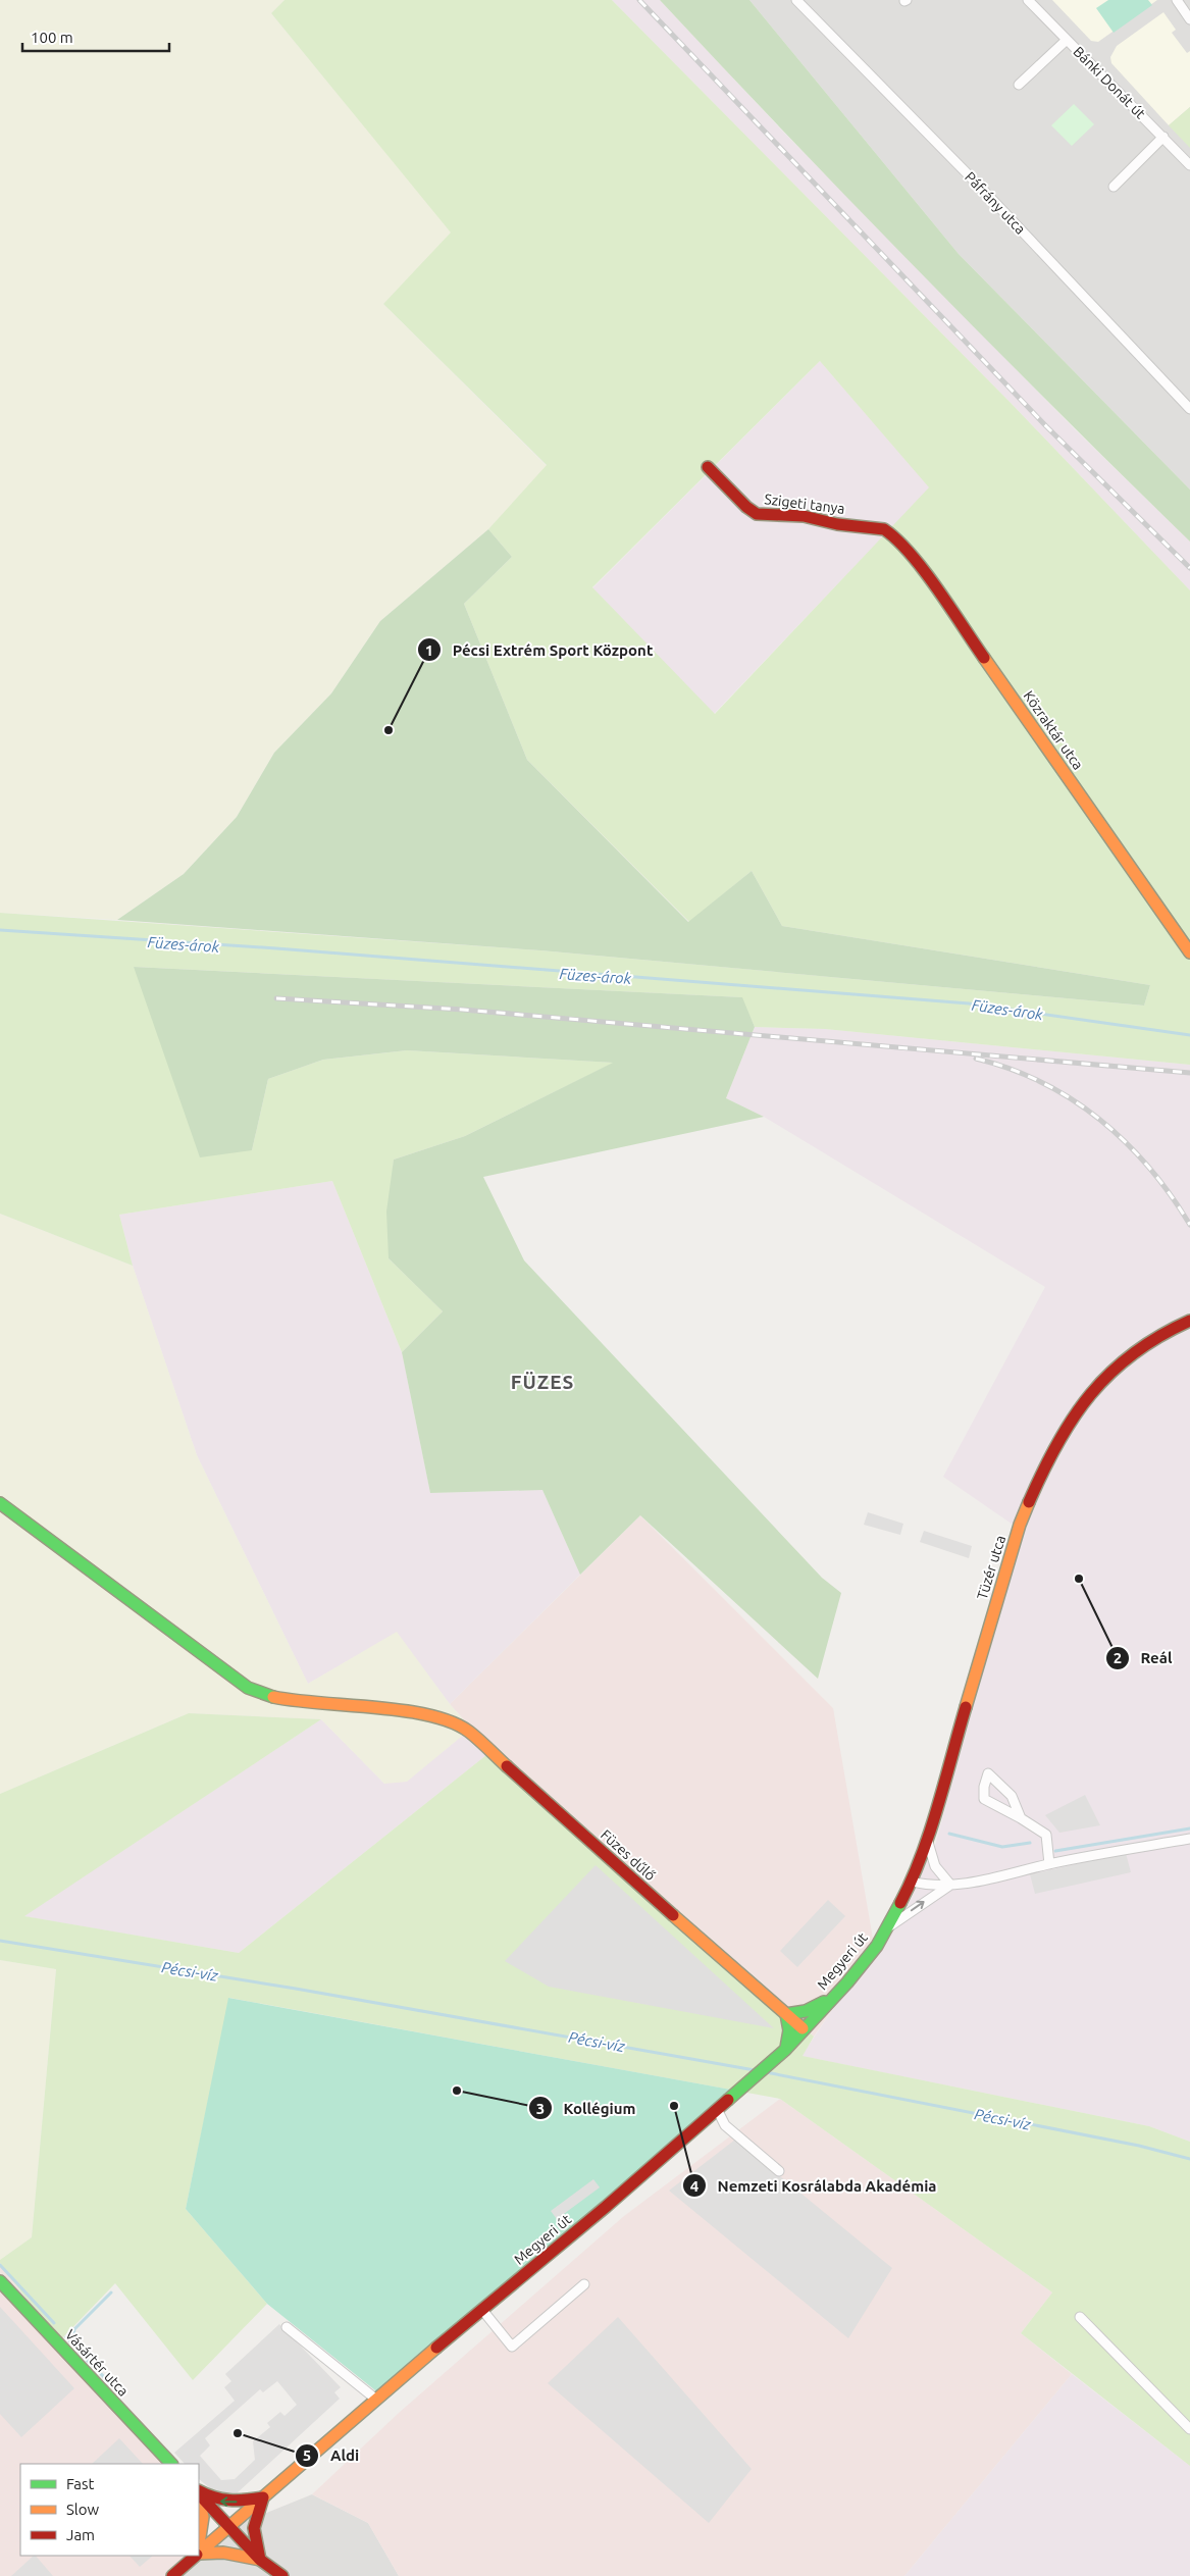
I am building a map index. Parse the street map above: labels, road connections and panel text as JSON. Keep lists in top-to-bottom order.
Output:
{
  "streets": {
    "street": [
      "Bánki Donát út",
      "Páfrány utca",
      "Szigeti tanya",
      "Közraktár utca",
      "Tüzér utca",
      "Füzes dűlő",
      "Megyeri út",
      "Vásártér utca"
    ]
  },
  "crossings": [
    ["Szigeti tanya", "Közraktár utca"],
    ["Tüzér utca", "Megyeri út"],
    ["Füzes dűlő", "Megyeri út"]
  ],
  "districts": ["FÜZES"],
  "water": ["Füzes-árok", "Pécsi-víz"],
  "places": [
    "Pécsi Extrém Sport Központ",
    "Reál",
    "Kollégium",
    "Nemzeti Kosrálabda Akadémia",
    "Aldi"
  ],
  "legend": ["Fast", "Slow", "Jam"],
  "scale_bar": "100 m"
}
